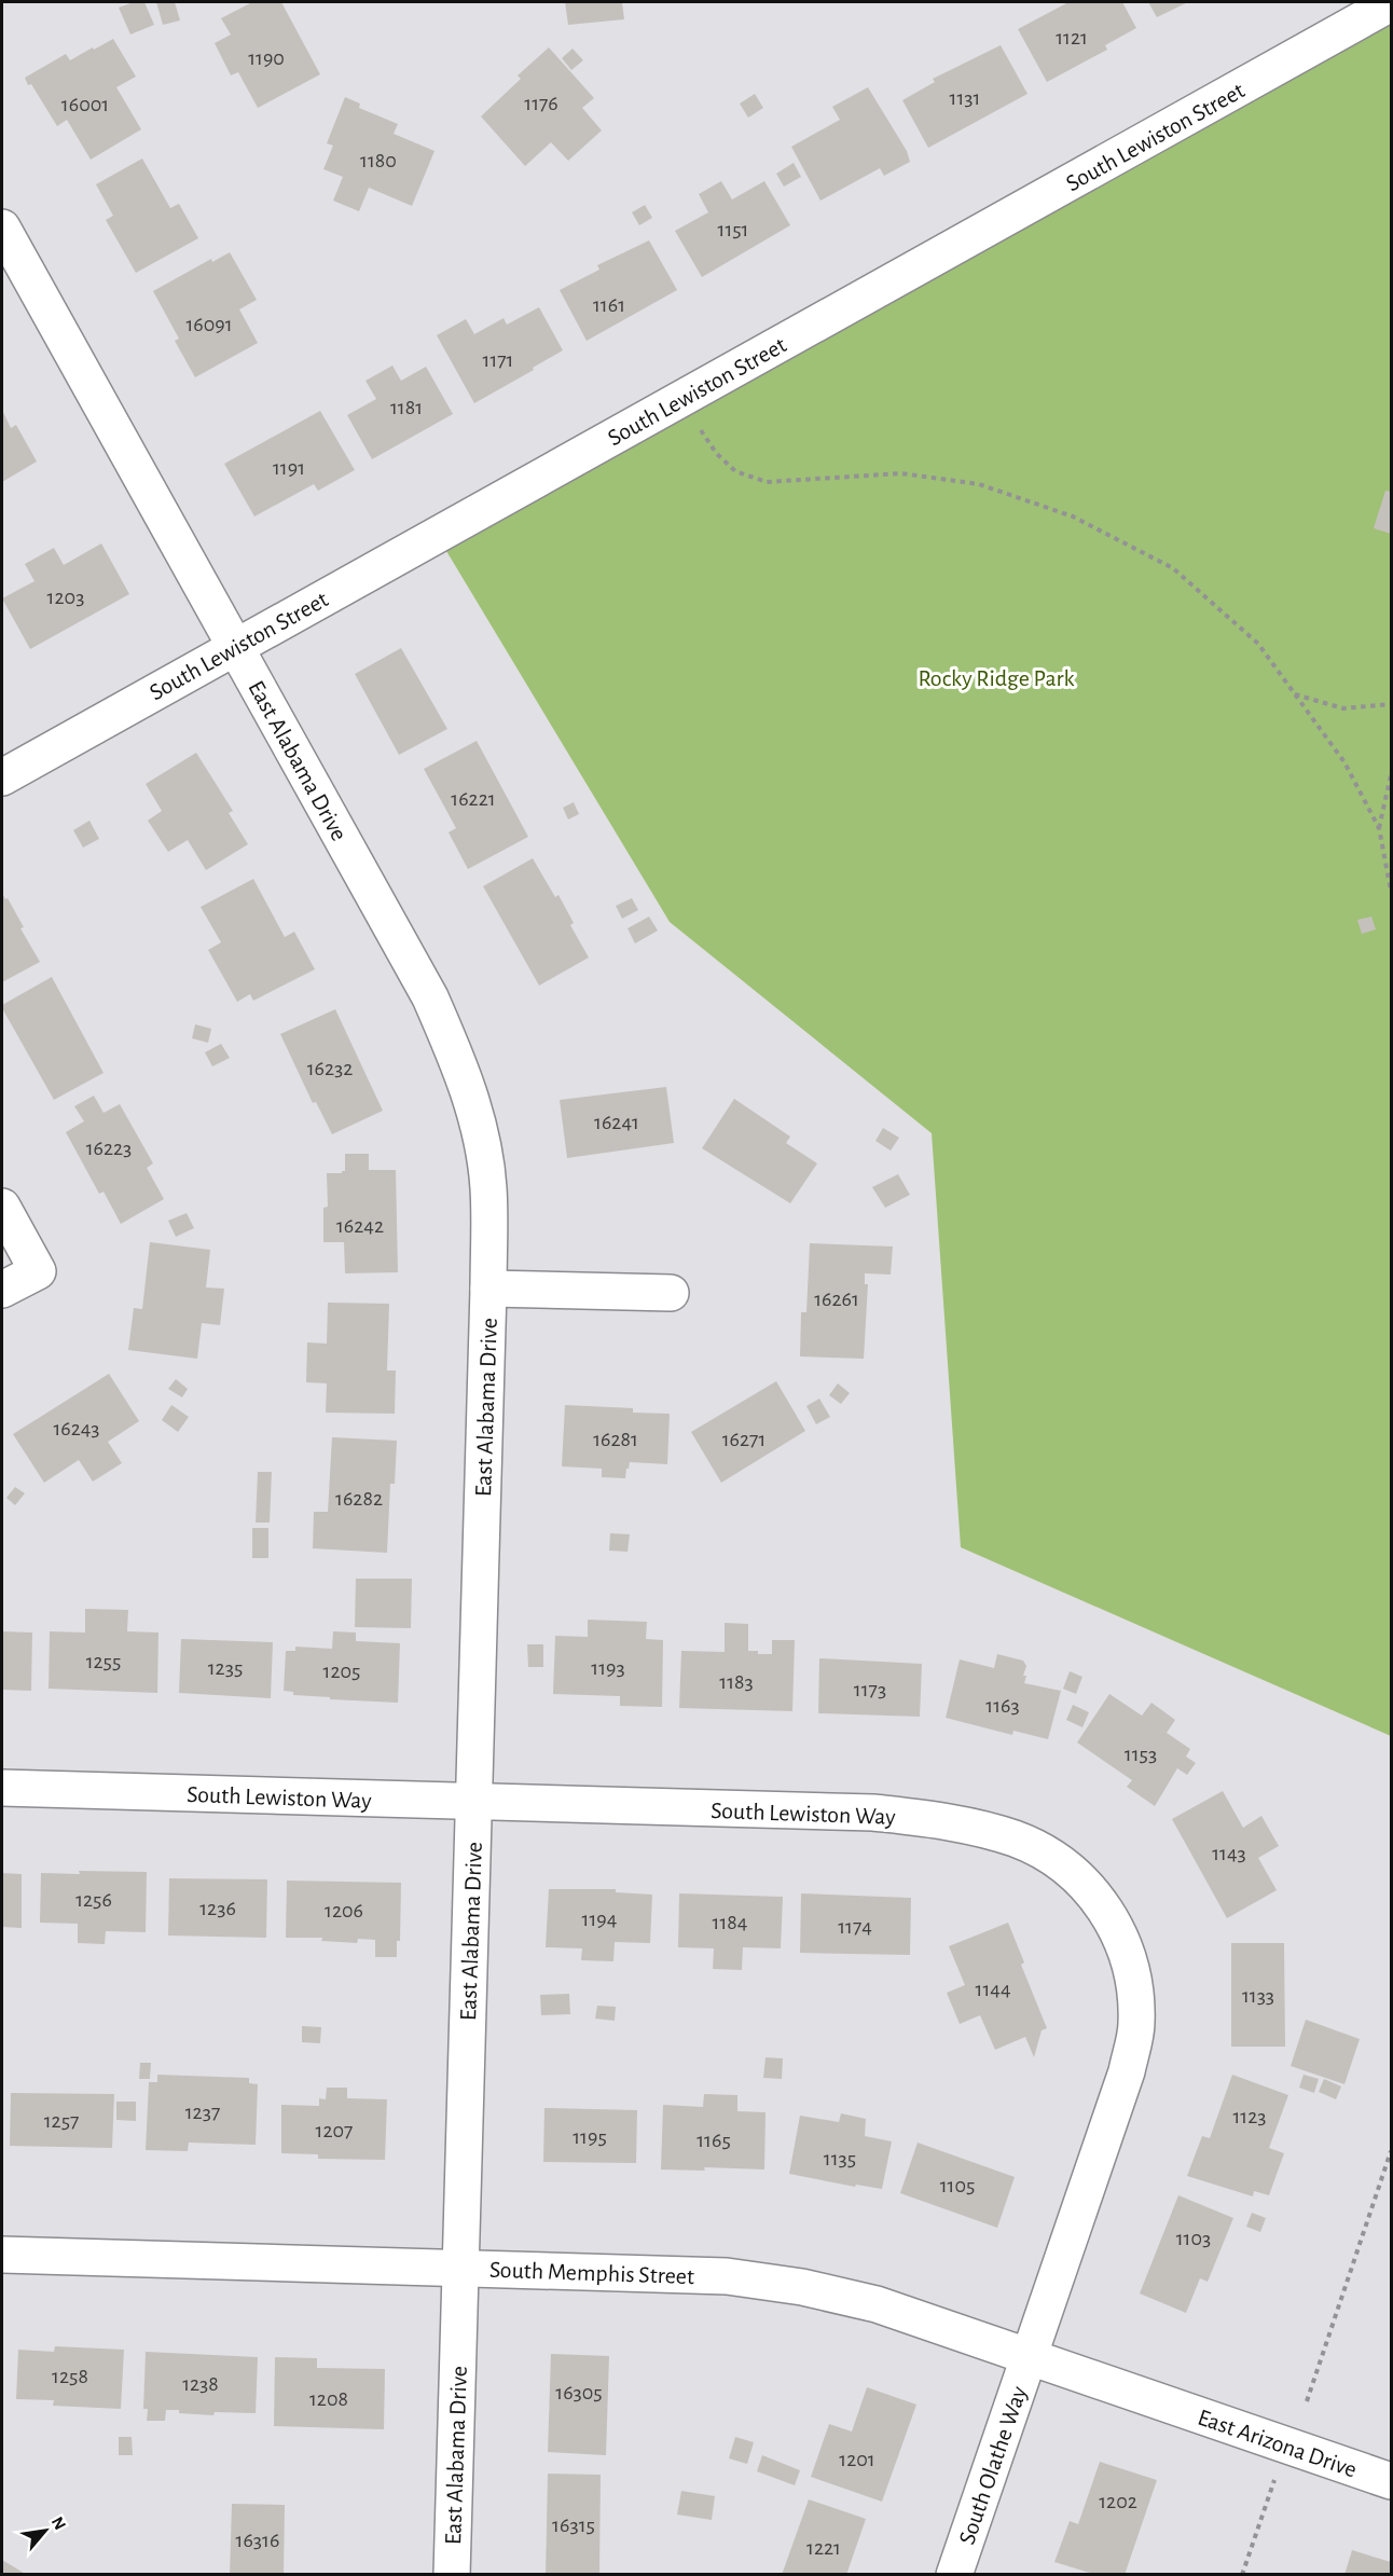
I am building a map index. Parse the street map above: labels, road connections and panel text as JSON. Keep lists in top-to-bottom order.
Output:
{
  "streets": {
    "street": [
      "South Lewiston Street",
      "East Alabama Drive",
      "South Lewiston Way",
      "South Memphis Street",
      "East Arizona Drive",
      "South Olathe Way"
    ]
  },
  "crossings": [
    ["South Lewiston Street", "East Alabama Drive"],
    ["East Alabama Drive", "South Lewiston Way"],
    ["East Alabama Drive", "South Memphis Street"],
    ["South Lewiston Way", "South Memphis Street"],
    ["South Lewiston Way", "South Olathe Way"],
    ["South Memphis Street", "East Arizona Drive"],
    ["South Memphis Street", "South Olathe Way"]
  ],
  "parks": ["Rocky Ridge Park"],
  "house_numbers": [
    "1121",
    "1190",
    "1131",
    "1176",
    "16001",
    "1180",
    "1151",
    "1161",
    "16091",
    "1171",
    "1181",
    "1191",
    "1203",
    "16221",
    "16232",
    "16241",
    "16223",
    "16242",
    "16261",
    "16243",
    "16281",
    "16271",
    "16282",
    "1255",
    "1235",
    "1193",
    "1205",
    "1183",
    "1173",
    "1163",
    "1153",
    "1143",
    "1256",
    "1236",
    "1206",
    "1194",
    "1184",
    "1174",
    "1144",
    "1133",
    "1237",
    "1123",
    "1257",
    "1207",
    "1195",
    "1165",
    "1135",
    "1105",
    "1103",
    "1258",
    "1238",
    "16305",
    "1208",
    "1201",
    "1202",
    "16315",
    "16316",
    "1221"
  ],
  "north": "top right"
}
